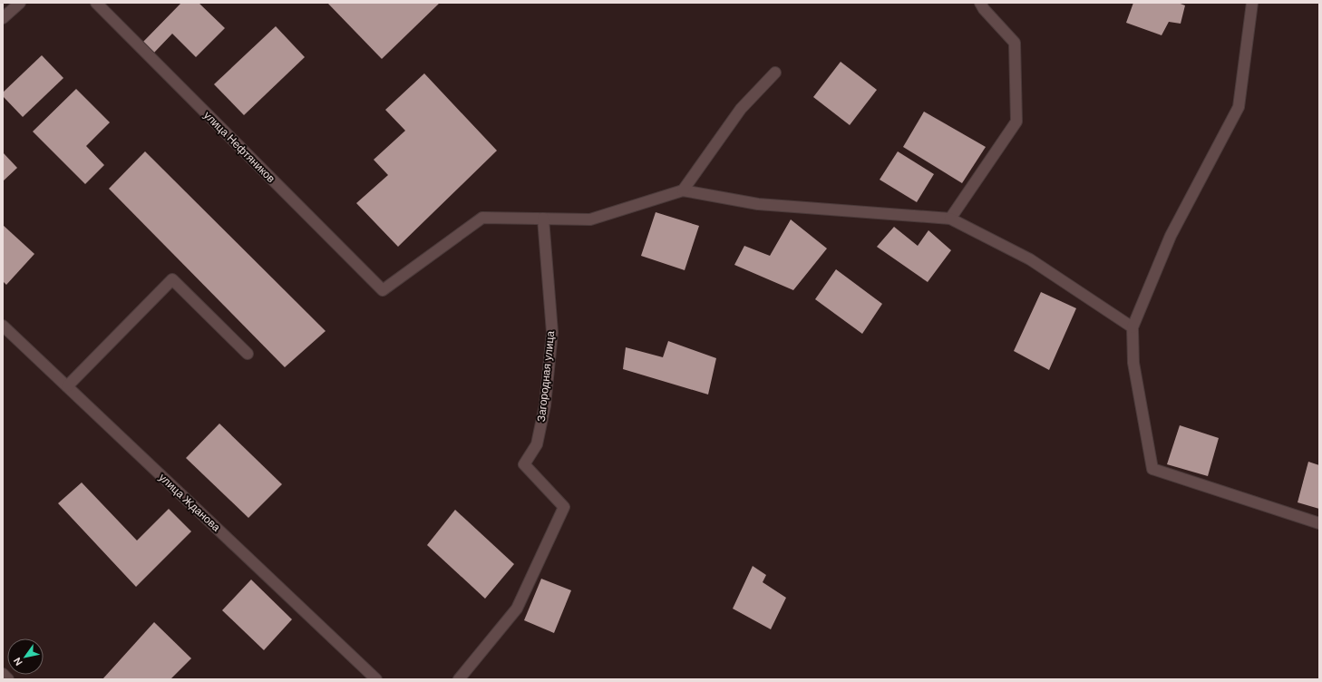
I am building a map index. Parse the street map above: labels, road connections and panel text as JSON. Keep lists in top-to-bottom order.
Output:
{
  "streets": {
    "street": ["улица Нефтяников", "Загородная улица", "улица Жданова"]
  },
  "crossings": [
    ["улица Нефтяников", "Загородная улица"]
  ],
  "north": "bottom left"
}
